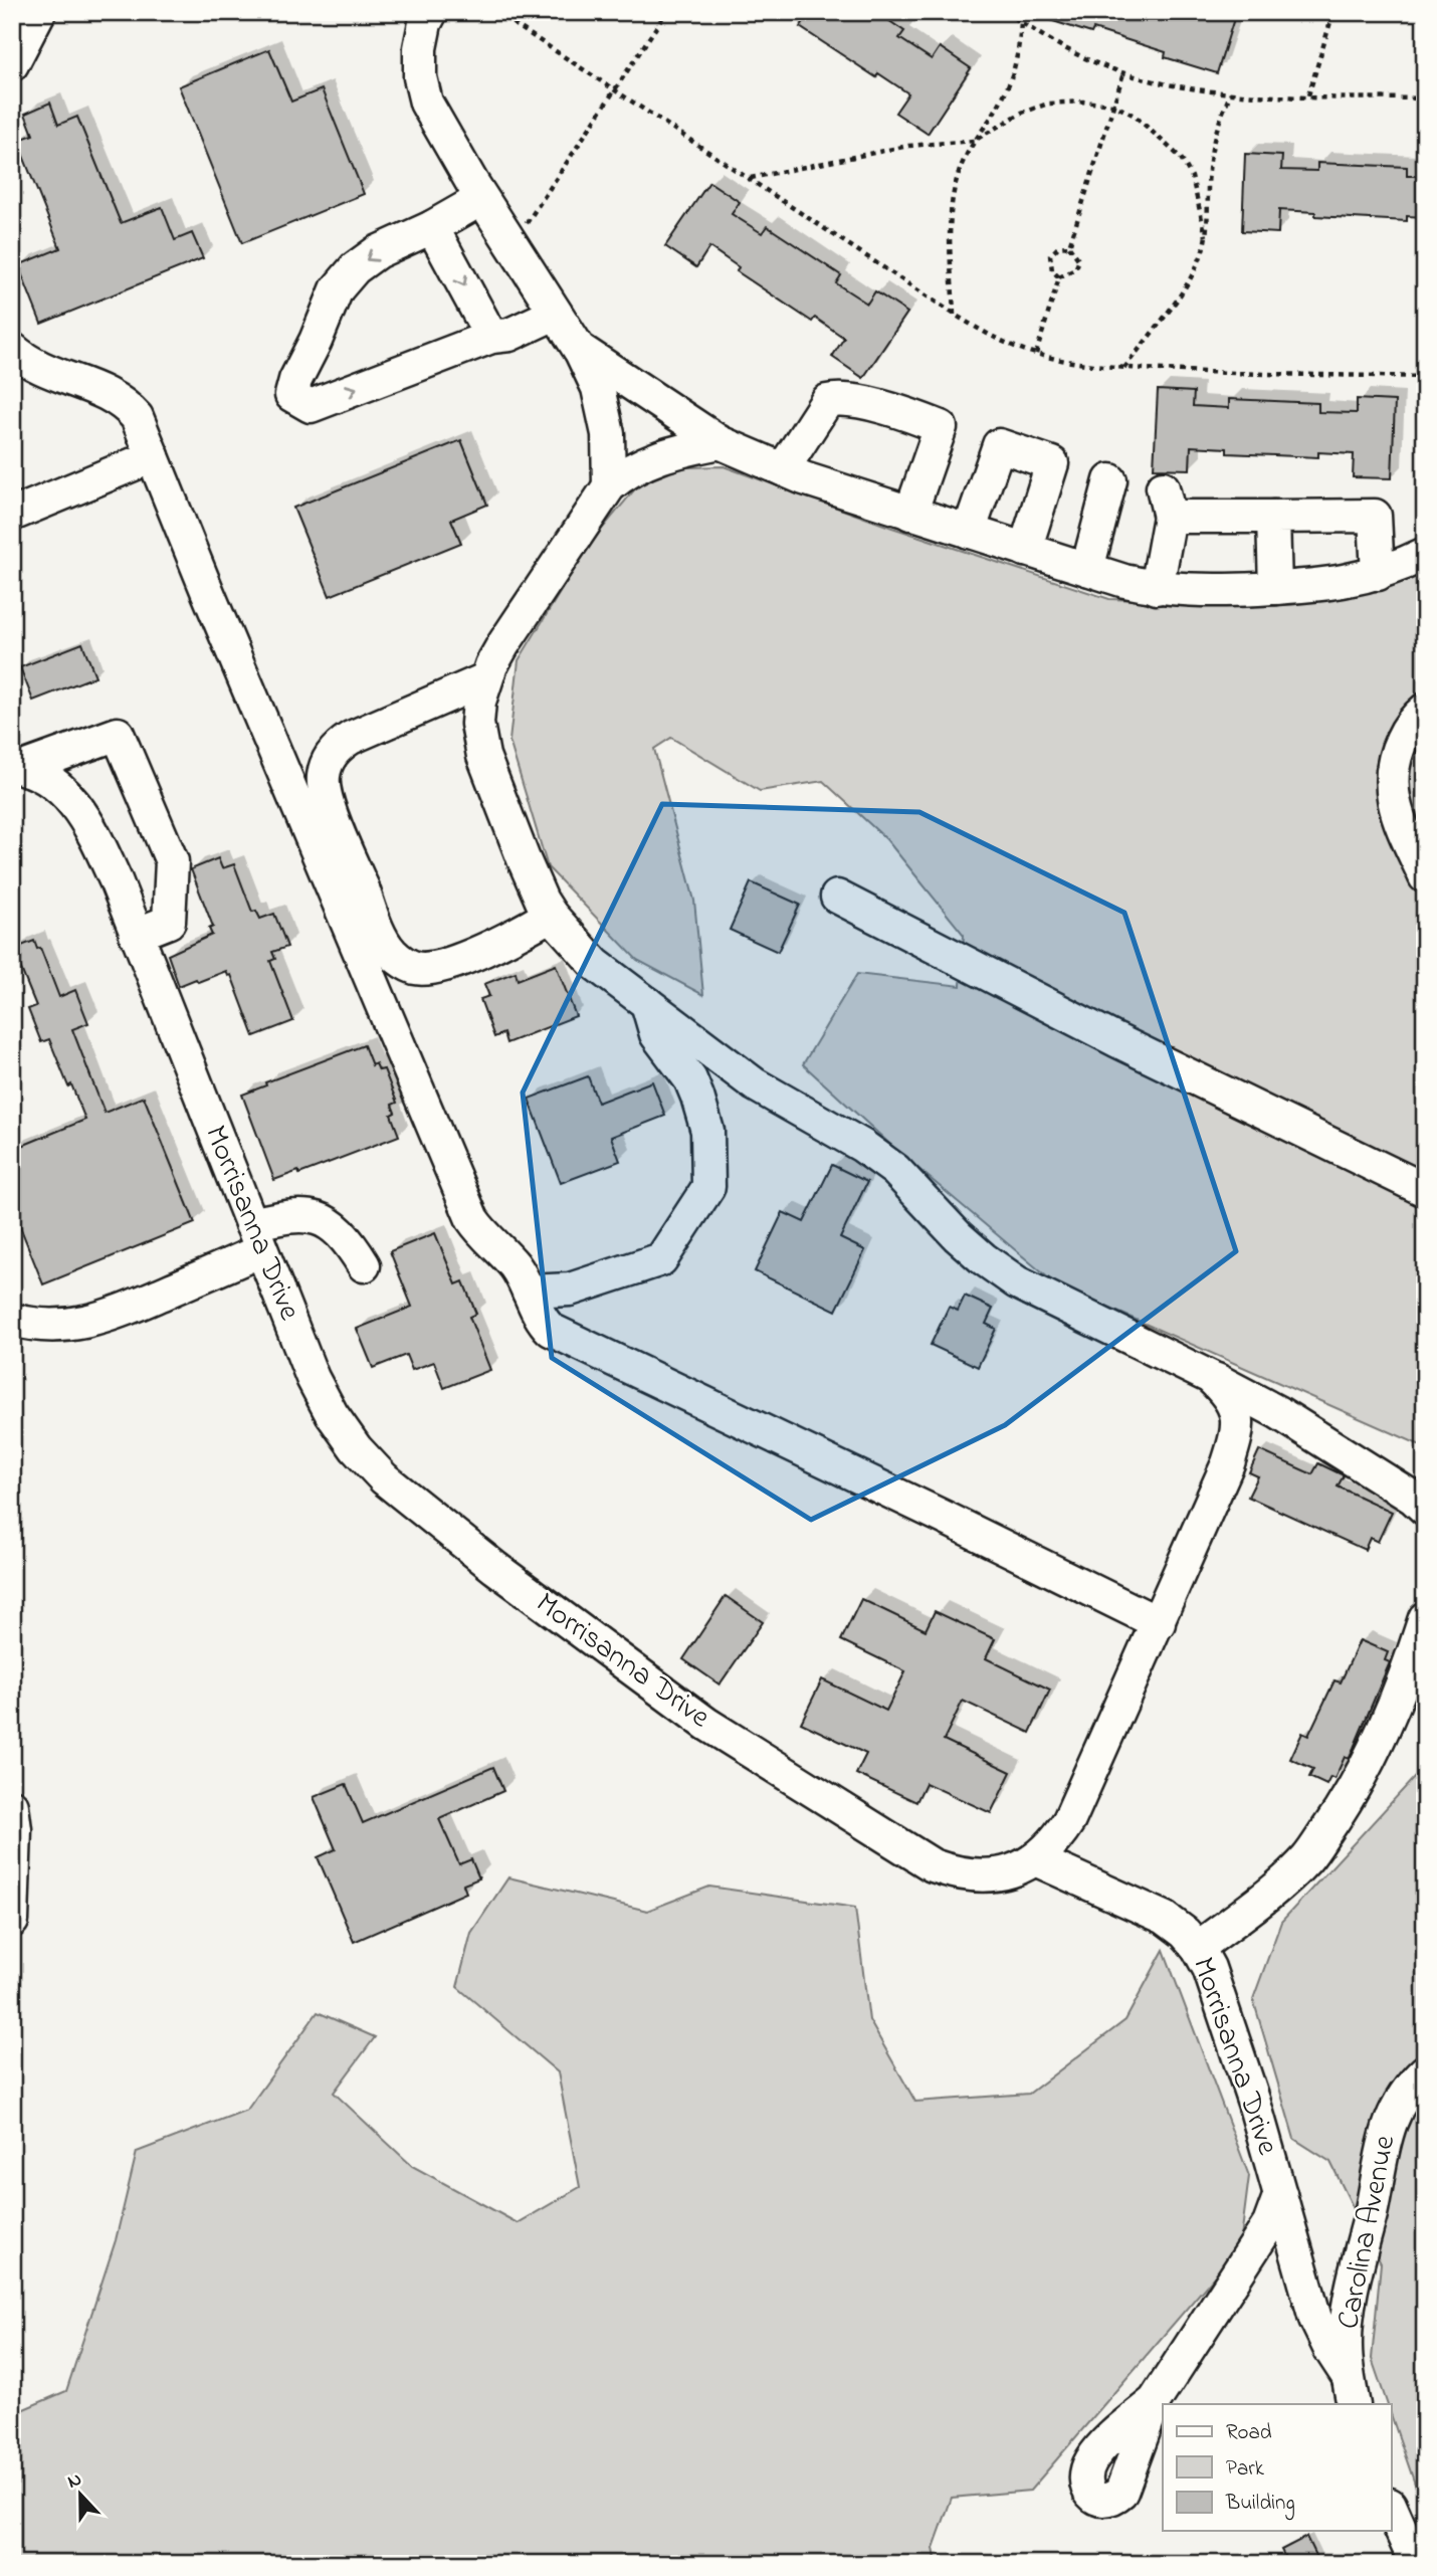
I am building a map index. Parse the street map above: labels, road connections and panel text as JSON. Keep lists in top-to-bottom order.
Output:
{
  "streets": {
    "street": ["Morrisanna Drive", "Carolina Avenue"]
  },
  "crossings": [
    ["Morrisanna Drive", "Carolina Avenue"]
  ],
  "legend": ["Road", "Park", "Building"],
  "north": "top"
}
